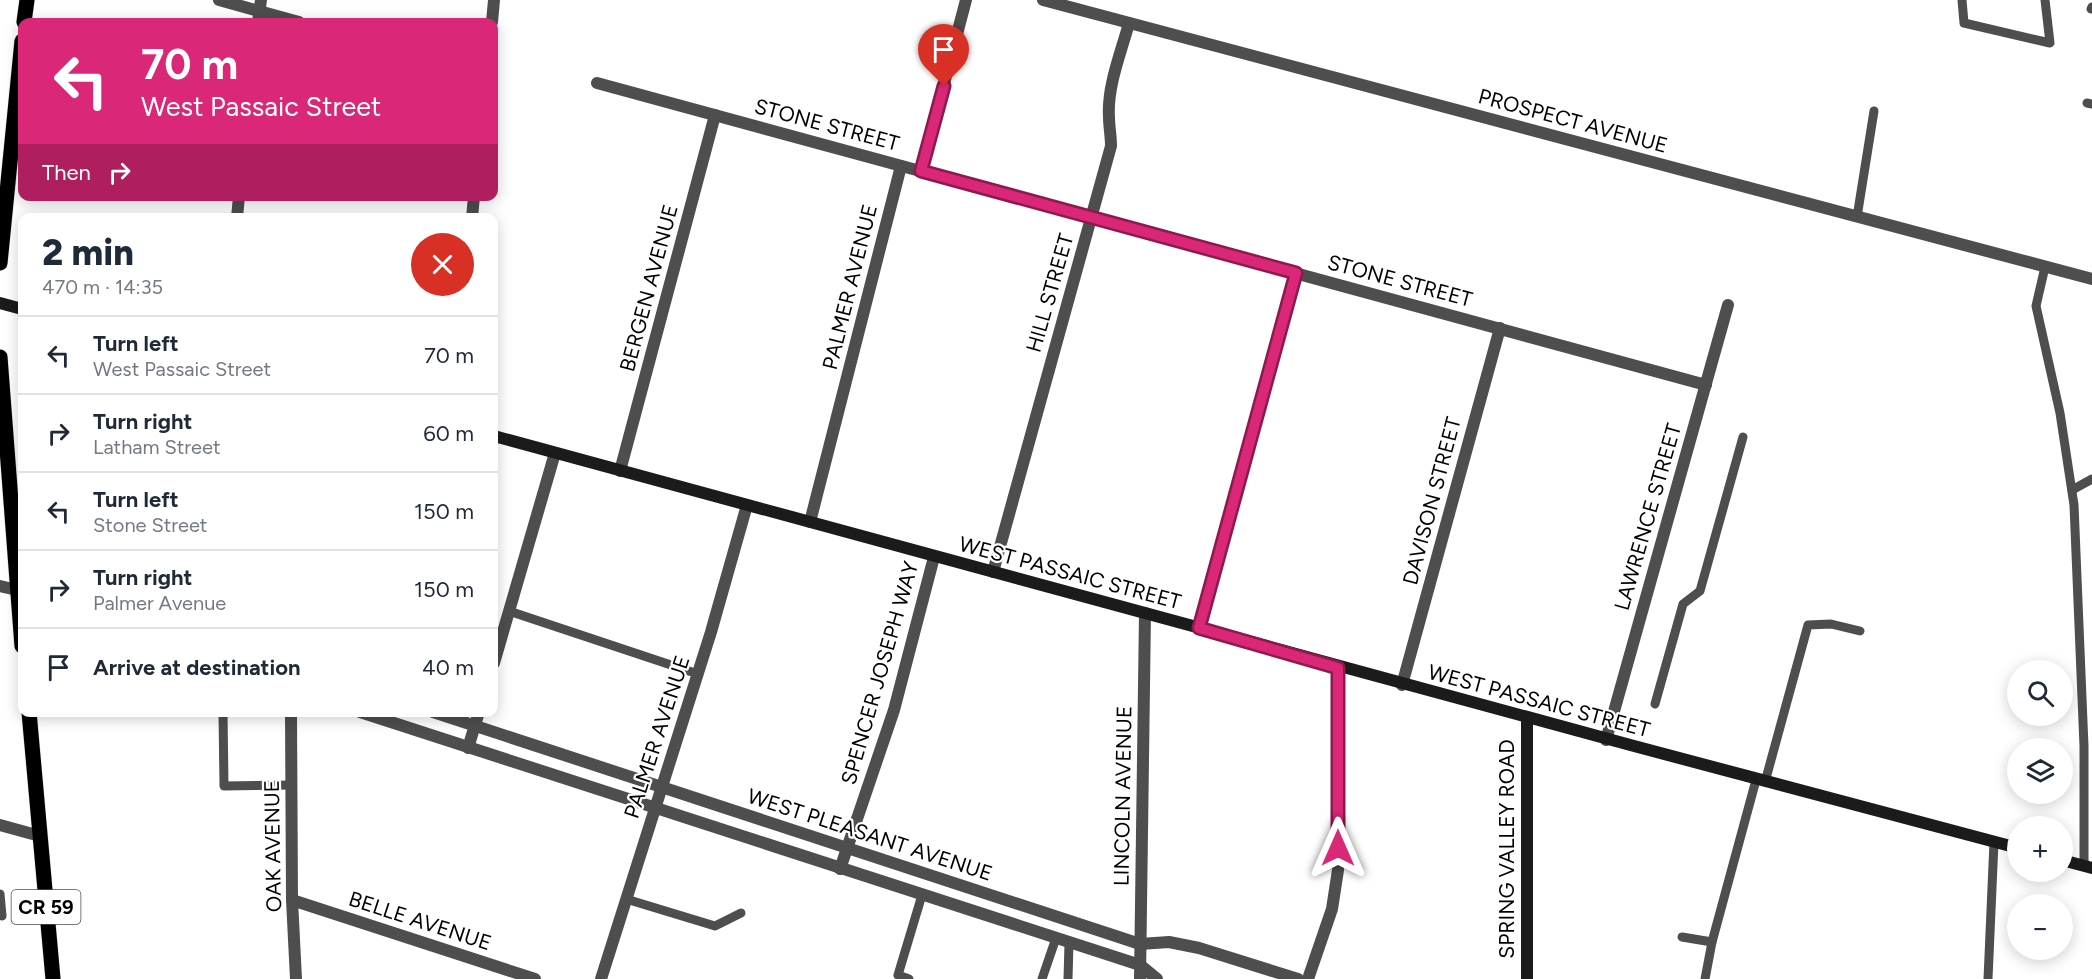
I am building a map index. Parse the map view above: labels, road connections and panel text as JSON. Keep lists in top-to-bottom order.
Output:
{
  "streets": {
    "main road": ["WEST PASSAIC STREET", "SPRING VALLEY ROAD", "CR 59"],
    "street": [
      "PROSPECT AVENUE",
      "STONE STREET",
      "PALMER AVENUE",
      "BERGEN AVENUE",
      "HILL STREET",
      "DAVISON STREET",
      "LAWRENCE STREET",
      "SPENCER JOSEPH WAY",
      "LINCOLN AVENUE",
      "WEST PLEASANT AVENUE",
      "OAK AVENUE",
      "BELLE AVENUE"
    ]
  },
  "crossings": [
    ["PROSPECT AVENUE", "HILL STREET"],
    ["STONE STREET", "PALMER AVENUE"],
    ["STONE STREET", "BERGEN AVENUE"],
    ["STONE STREET", "HILL STREET"],
    ["STONE STREET", "DAVISON STREET"],
    ["STONE STREET", "LAWRENCE STREET"],
    ["PALMER AVENUE", "WEST PASSAIC STREET"],
    ["PALMER AVENUE", "WEST PLEASANT AVENUE"],
    ["BERGEN AVENUE", "WEST PASSAIC STREET"],
    ["HILL STREET", "WEST PASSAIC STREET"],
    ["DAVISON STREET", "WEST PASSAIC STREET"],
    ["LAWRENCE STREET", "WEST PASSAIC STREET"],
    ["WEST PASSAIC STREET", "SPENCER JOSEPH WAY"],
    ["WEST PASSAIC STREET", "LINCOLN AVENUE"],
    ["WEST PASSAIC STREET", "SPRING VALLEY ROAD"],
    ["SPENCER JOSEPH WAY", "WEST PLEASANT AVENUE"],
    ["LINCOLN AVENUE", "WEST PLEASANT AVENUE"],
    ["OAK AVENUE", "BELLE AVENUE"]
  ],
  "page": {
    "turn": ["70 m", "West Passaic Street"],
    "then": "Then",
    "heading": ["2 min", "470 m · 14:35"],
    "list": [
      {
        "name": "Turn left",
        "note": "West Passaic Street",
        "value": "70 m"
      },
      {
        "name": "Turn right",
        "note": "Latham Street",
        "value": "60 m"
      },
      {
        "name": "Turn left",
        "note": "Stone Street",
        "value": "150 m"
      },
      {
        "name": "Turn right",
        "note": "Palmer Avenue",
        "value": "150 m"
      },
      {
        "name": "Arrive at destination",
        "value": "40 m"
      }
    ],
    "map_buttons": ["+", "−"]
  }
}
